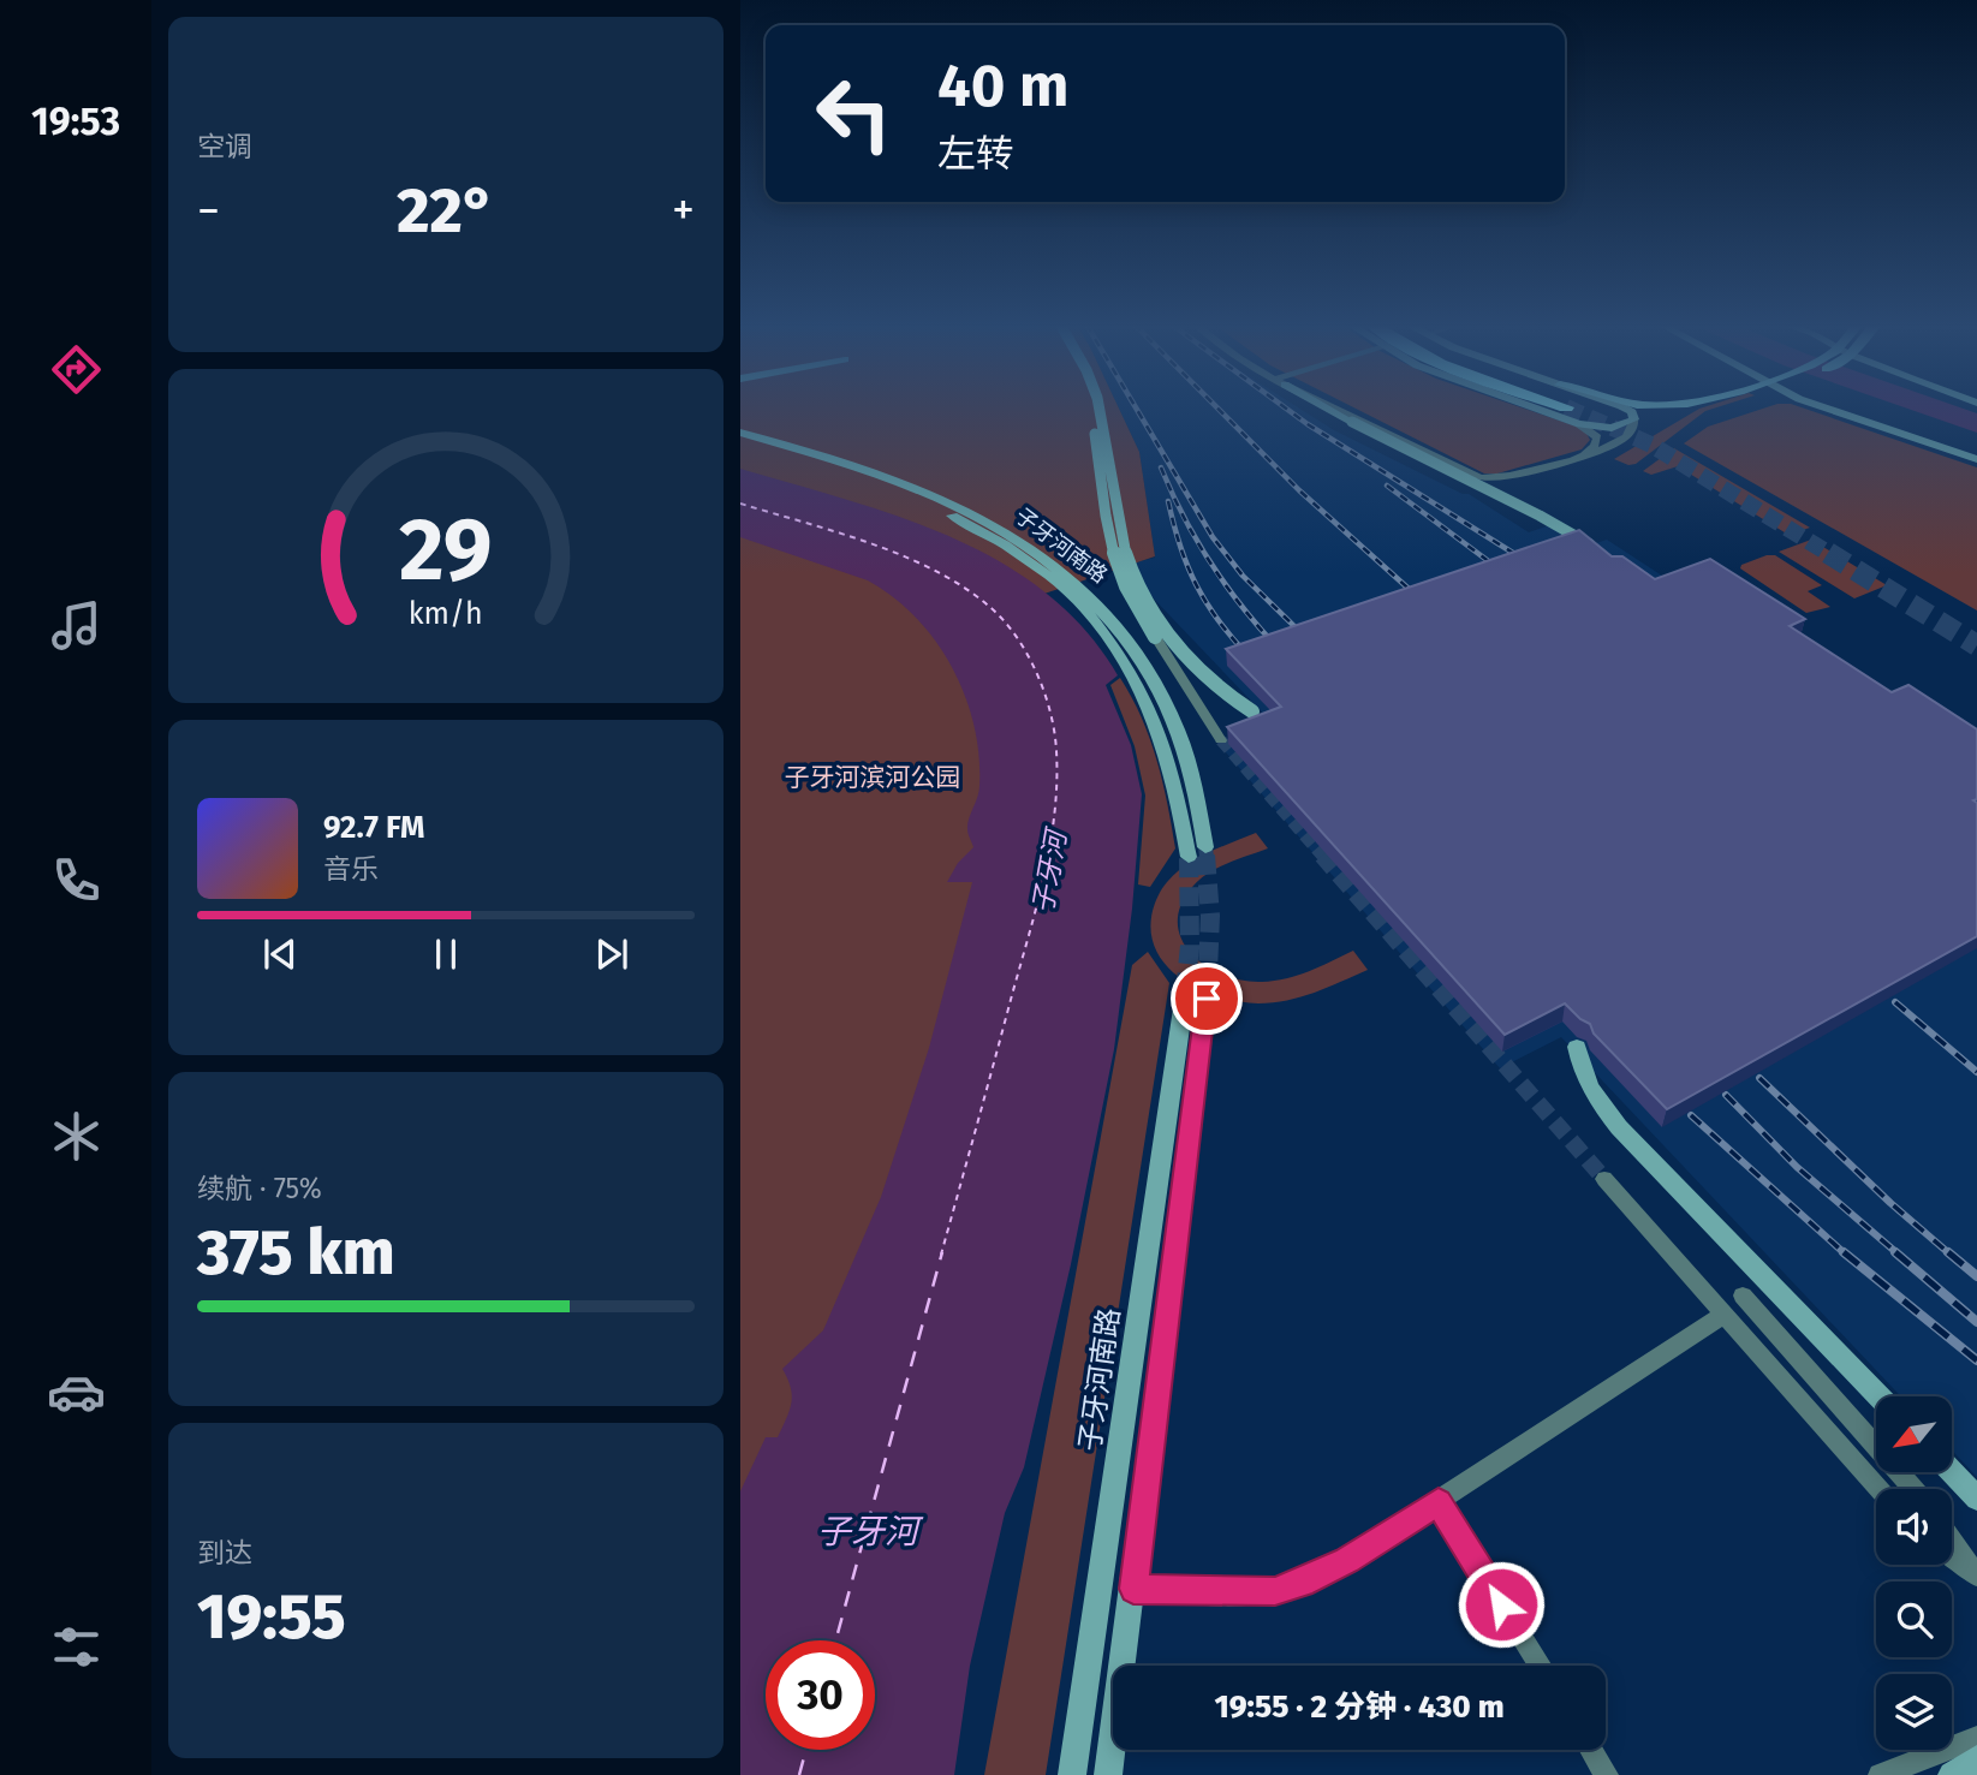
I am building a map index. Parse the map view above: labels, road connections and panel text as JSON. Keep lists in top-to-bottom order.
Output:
{
  "streets": {
    "street": ["子牙河南路"]
  },
  "water": ["子牙河"],
  "parks": ["子牙河滨河公园"],
  "north": "bottom left",
  "page": {
    "tabs": "19:53",
    "tile": [
      "空调",
      ["续航 · 75%", "375 km"],
      ["到达", "19:55"]
    ],
    "turn": ["40 m", "左转"],
    "heat": ["−", "22°", "+"],
    "song": ["92.7 FM", "音乐"],
    "limit": "30",
    "trip": "19:55 · 2 分钟 · 430 m",
    "gauge": ["29", "km/h"]
  }
}
